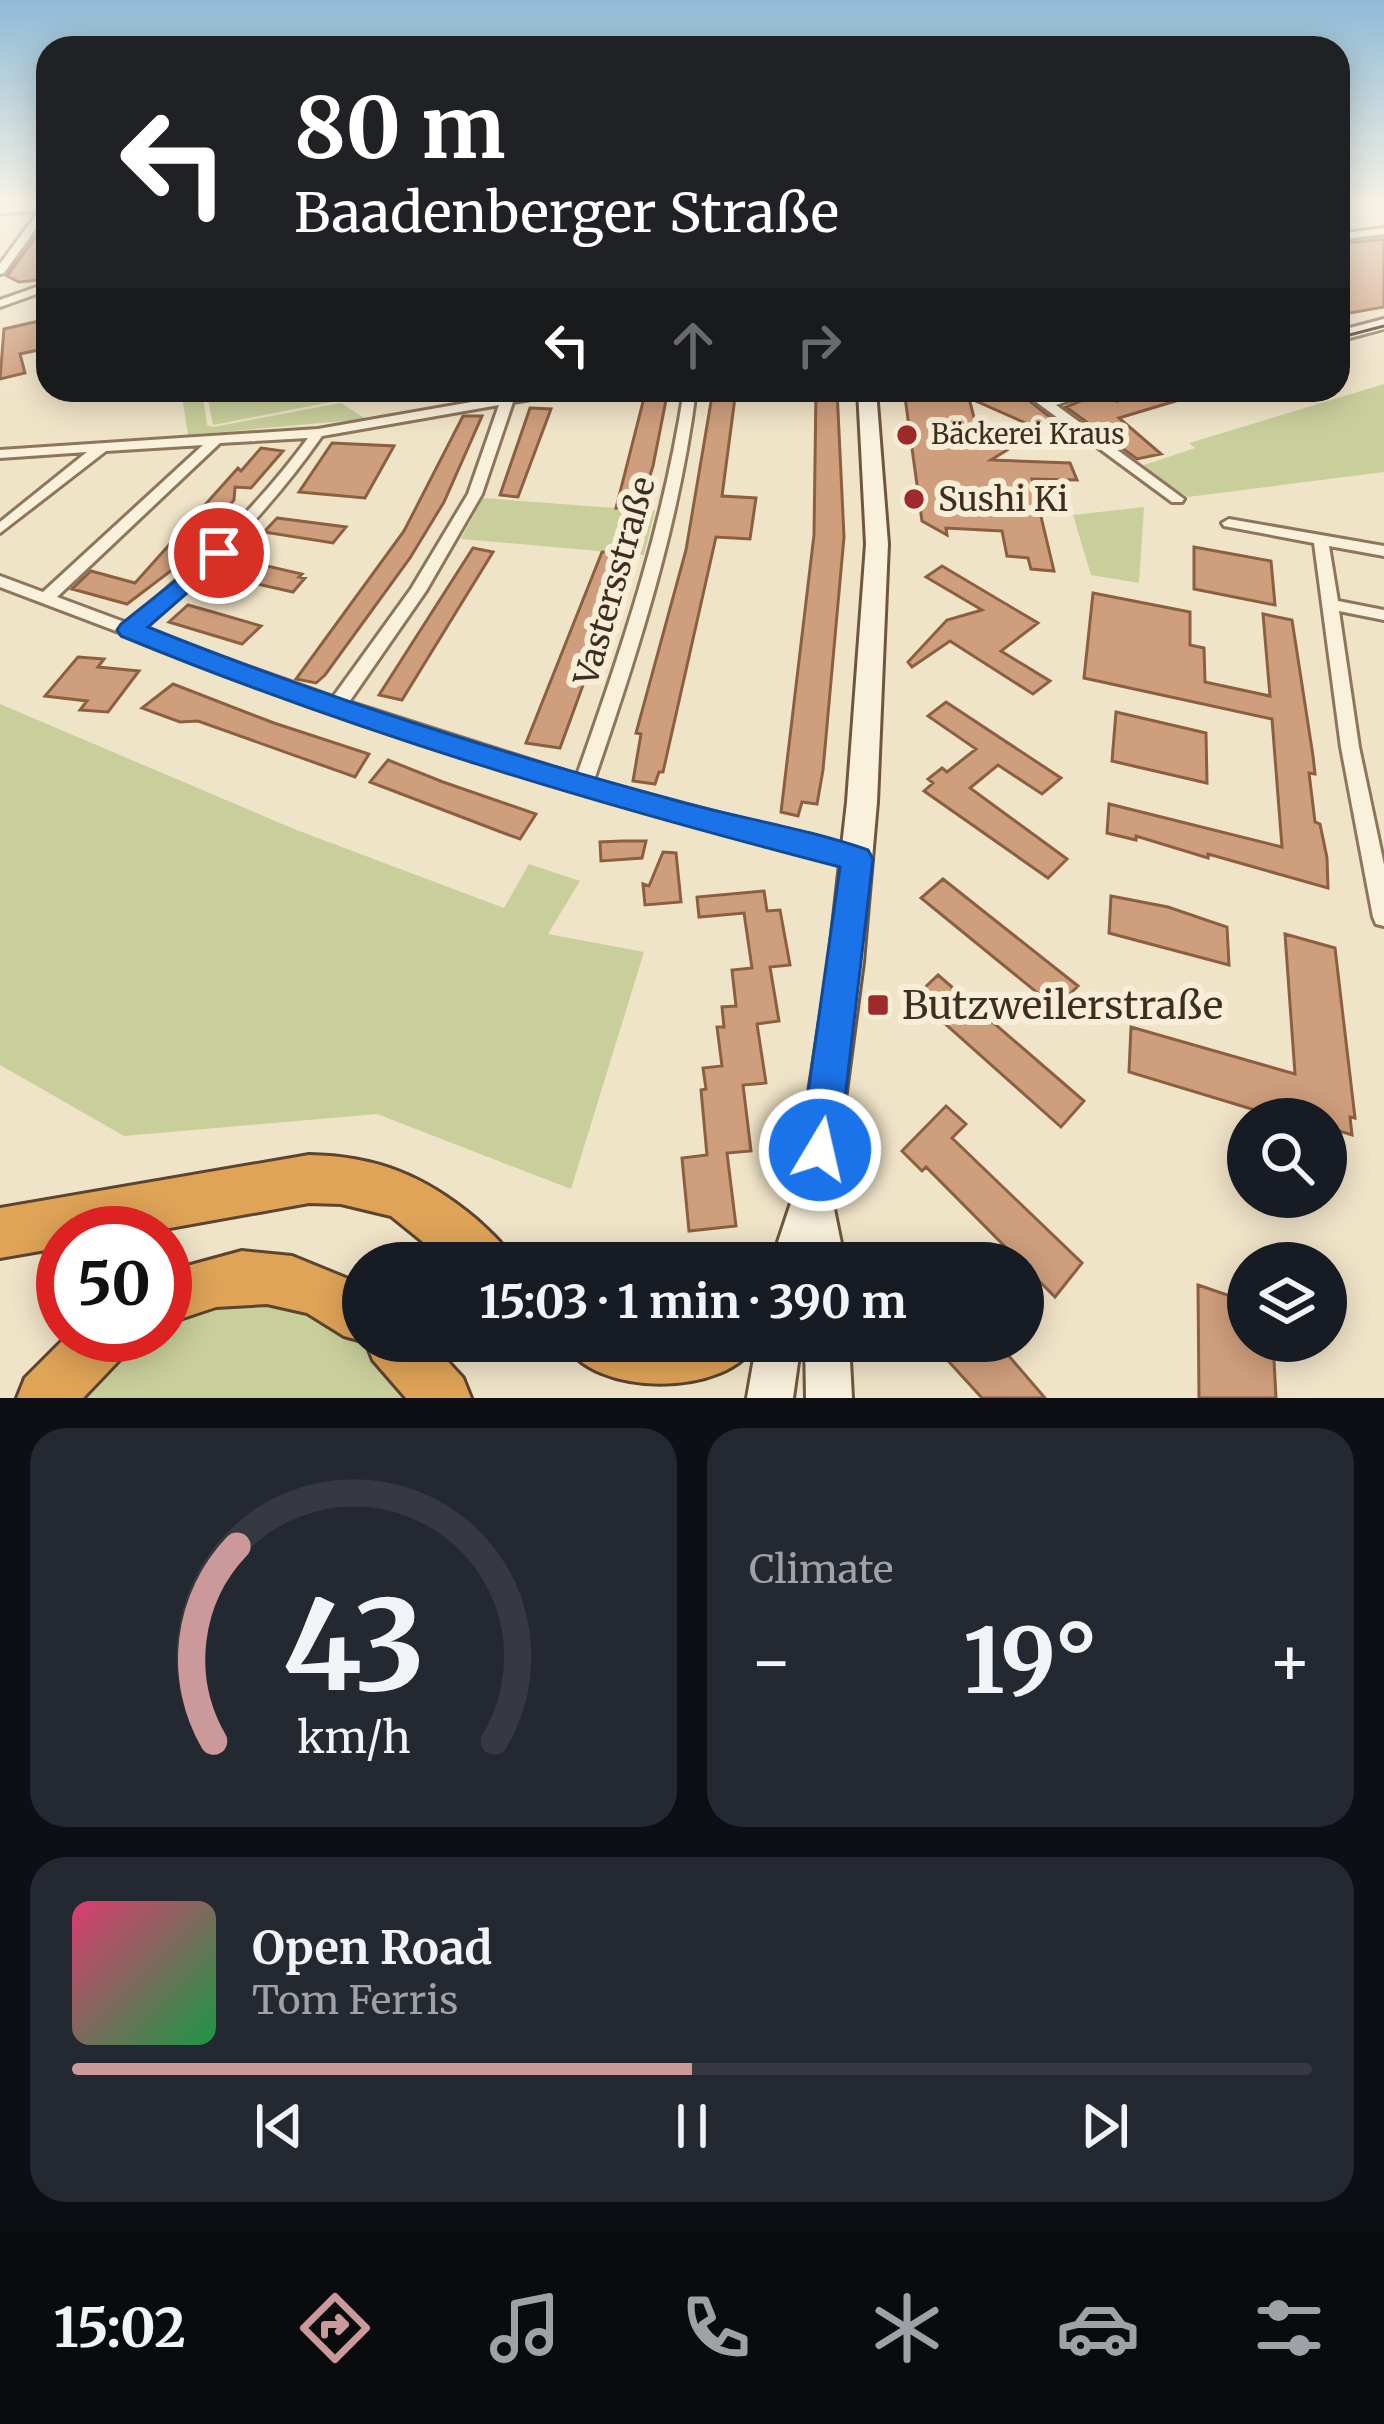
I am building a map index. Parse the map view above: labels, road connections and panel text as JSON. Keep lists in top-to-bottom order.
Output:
{
  "streets": {
    "street": ["Vastersstraße"]
  },
  "places": {
    "other": ["Bäckerei Kraus", "Sushi Ki"],
    "transit": ["Butzweilerstraße"]
  },
  "page": {
    "turn": ["80 m", "Baadenberger Straße"],
    "limit": "50",
    "trip": "15:03 · 1 min · 390 m",
    "tile": "Climate",
    "heat": ["−", "19°", "+"],
    "song": ["Open Road", "Tom Ferris"],
    "tabs": "15:02",
    "gauge": ["43", "km/h"]
  }
}
